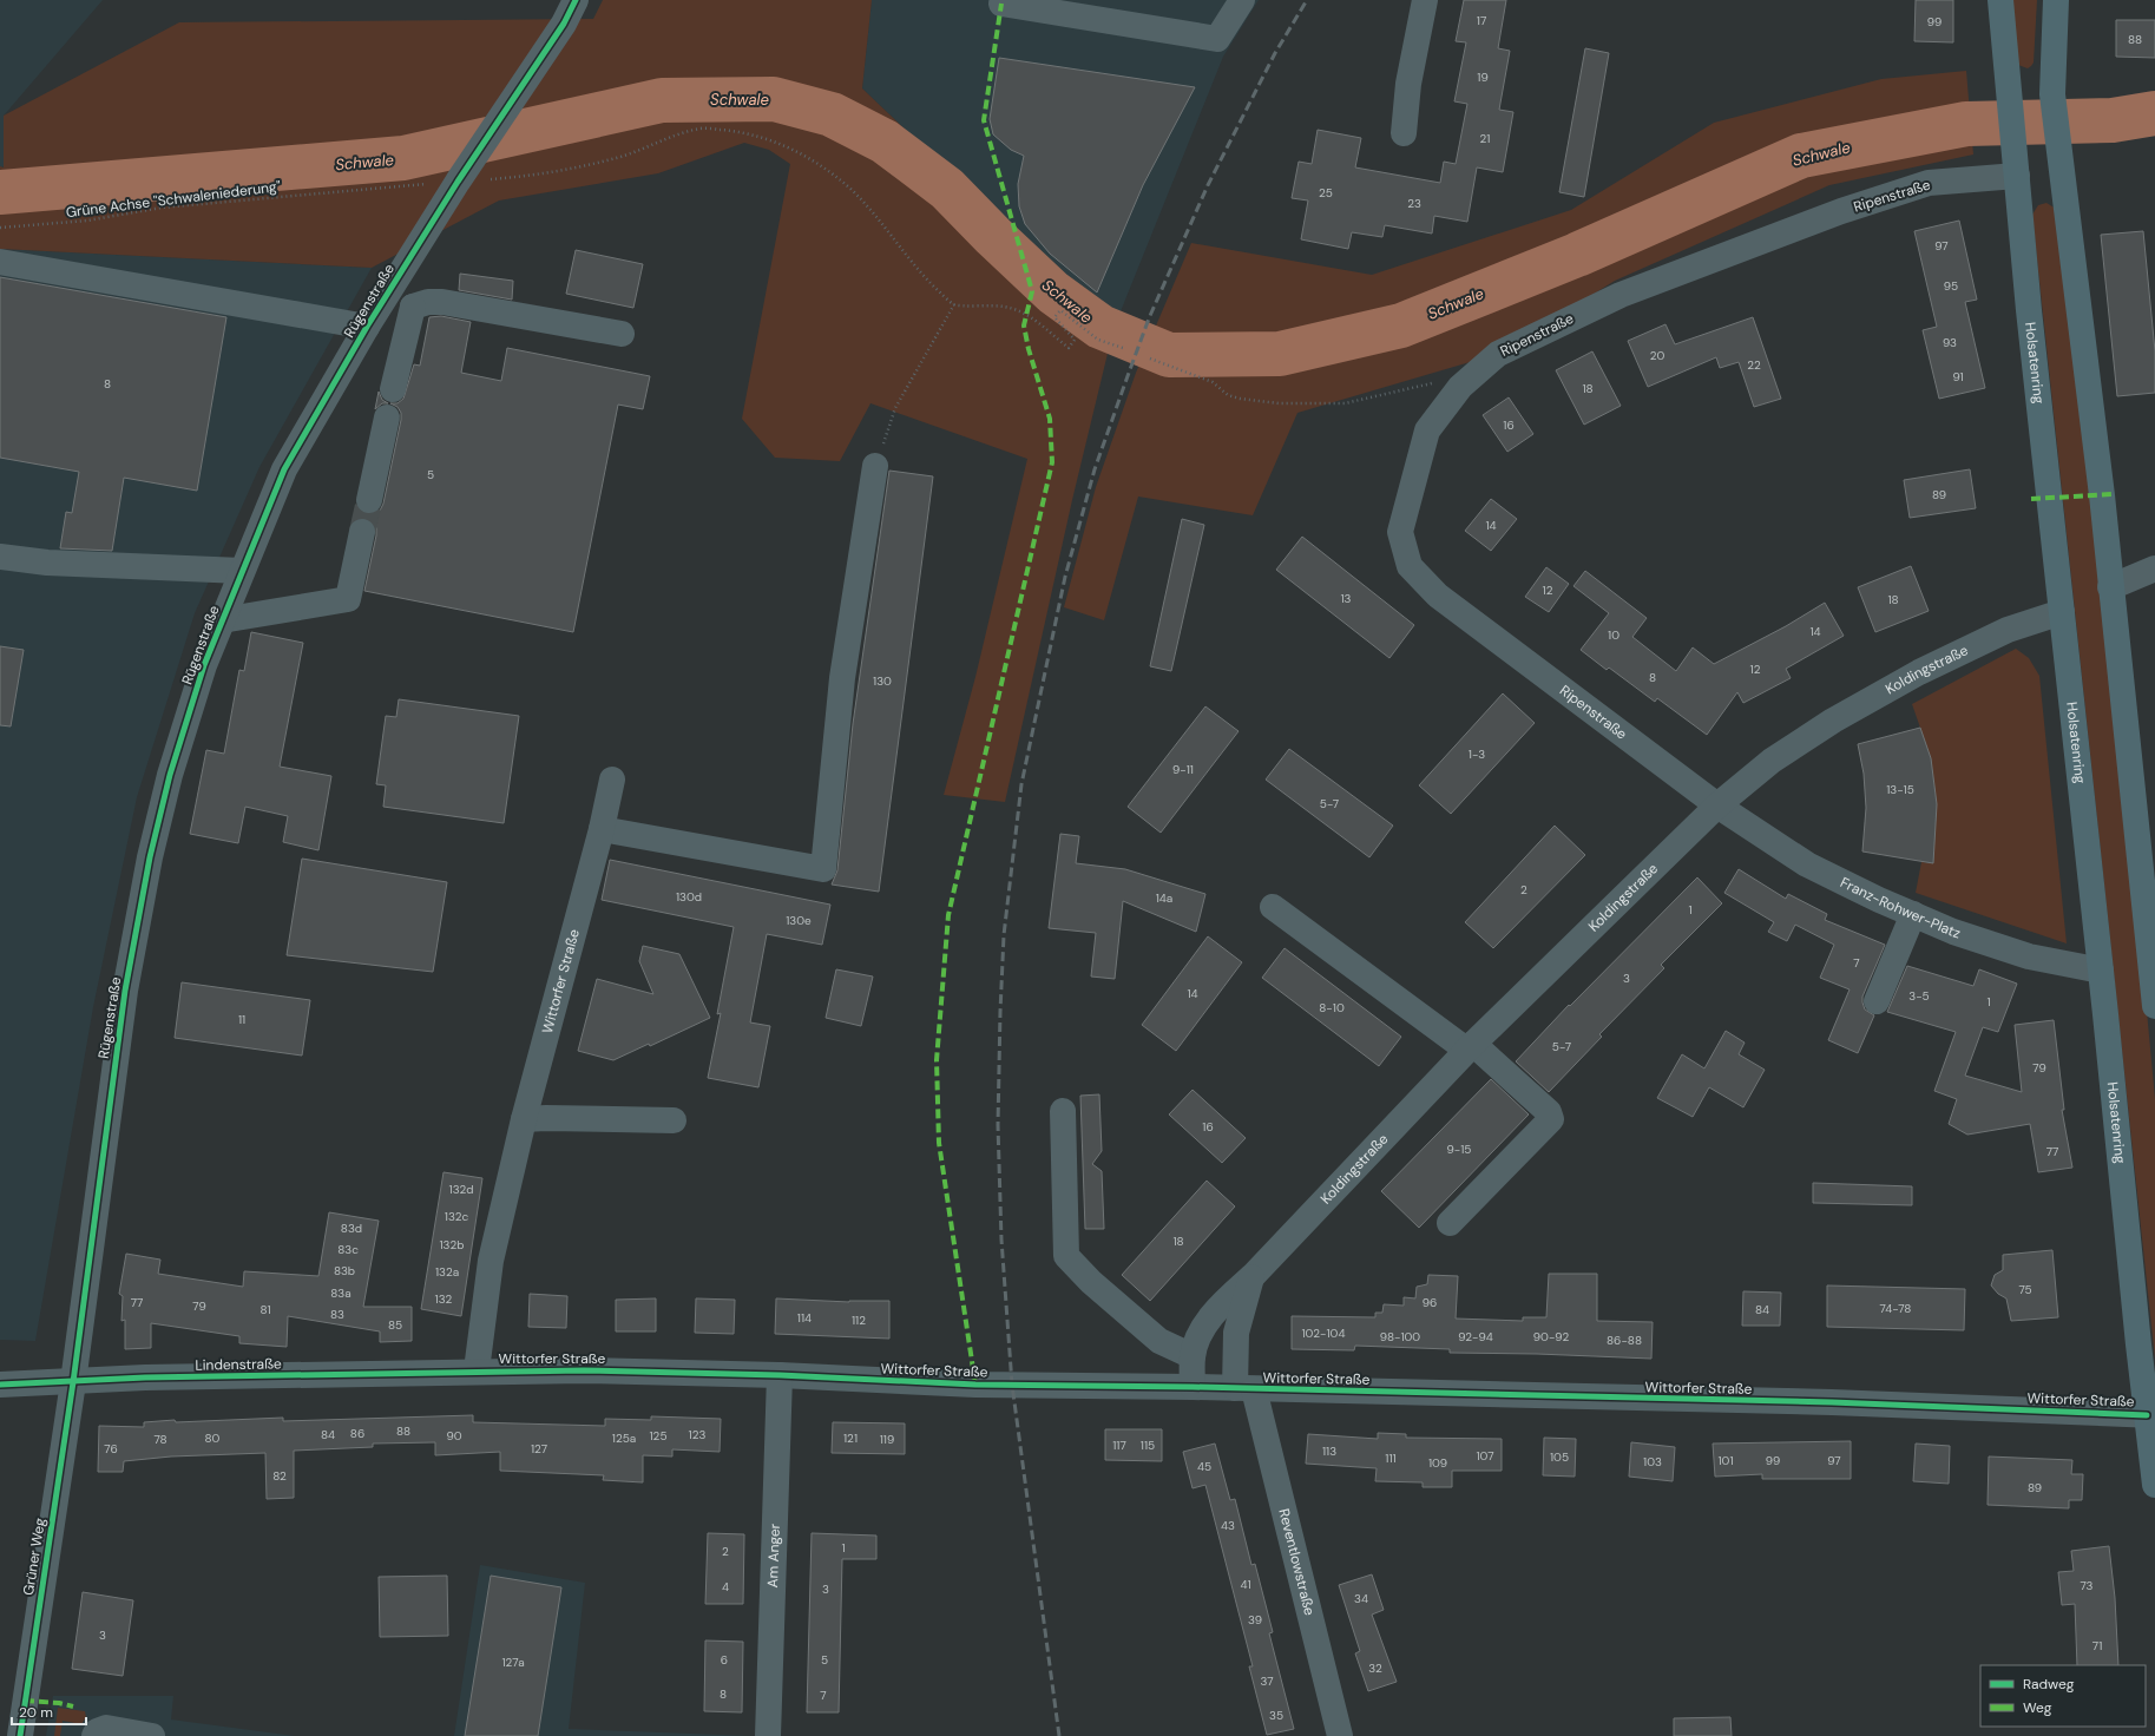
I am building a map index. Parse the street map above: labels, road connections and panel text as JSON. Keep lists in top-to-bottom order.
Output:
{
  "streets": {
    "main road": ["Holsatenring"],
    "street": [
      "Ripenstraße",
      "Rügenstraße",
      "Koldingstraße",
      "Franz-Rohwer-Platz",
      "Wittorfer Straße",
      "Lindenstraße",
      "Am Anger",
      "Grüner Weg",
      "Reventlowstraße"
    ],
    "path": ["Grüne Achse \"Schwaleniederung\""]
  },
  "crossings": [
    ["Ripenstraße", "Holsatenring"],
    ["Ripenstraße", "Koldingstraße"],
    ["Ripenstraße", "Franz-Rohwer-Platz"],
    ["Grüne Achse \"Schwaleniederung\"", "Rügenstraße"],
    ["Rügenstraße", "Lindenstraße"],
    ["Rügenstraße", "Grüner Weg"],
    ["Holsatenring", "Koldingstraße"],
    ["Holsatenring", "Franz-Rohwer-Platz"],
    ["Holsatenring", "Wittorfer Straße"],
    ["Koldingstraße", "Franz-Rohwer-Platz"],
    ["Koldingstraße", "Wittorfer Straße"],
    ["Koldingstraße", "Reventlowstraße"],
    ["Wittorfer Straße", "Lindenstraße"],
    ["Wittorfer Straße", "Am Anger"],
    ["Wittorfer Straße", "Reventlowstraße"],
    ["Lindenstraße", "Grüner Weg"]
  ],
  "water": ["Schwale"],
  "house_numbers": [
    "17",
    "99",
    "88",
    "19",
    "21",
    "25",
    "23",
    "97",
    "95",
    "93",
    "20",
    "22",
    "91",
    "8",
    "18",
    "16",
    "5",
    "89",
    "14",
    "12",
    "13",
    "18",
    "14",
    "10",
    "12",
    "8",
    "130",
    "1-3",
    "9-11",
    "13-15",
    "5-7",
    "2",
    "130d",
    "14a",
    "1",
    "130e",
    "7",
    "3",
    "14",
    "3-5",
    "1",
    "8-10",
    "11",
    "5-7",
    "79",
    "16",
    "9-15",
    "77",
    "132d",
    "132c",
    "83d",
    "18",
    "132b",
    "83c",
    "83b",
    "132a",
    "75",
    "83a",
    "132",
    "77",
    "96",
    "79",
    "74-78",
    "81",
    "84",
    "83",
    "114",
    "112",
    "85",
    "102-104",
    "98-100",
    "92-94",
    "90-92",
    "86-88",
    "88",
    "86",
    "84",
    "123",
    "90",
    "125",
    "80",
    "125a",
    "121",
    "78",
    "119",
    "117",
    "115",
    "76",
    "127",
    "113",
    "107",
    "105",
    "111",
    "101",
    "99",
    "97",
    "103",
    "109",
    "45",
    "82",
    "89",
    "43",
    "1",
    "2",
    "41",
    "73",
    "4",
    "3",
    "34",
    "39",
    "3",
    "71",
    "6",
    "5",
    "127a",
    "32",
    "37",
    "8",
    "7",
    "35"
  ],
  "legend": ["Radweg", "Weg"],
  "scale_bar": "20 m"
}
